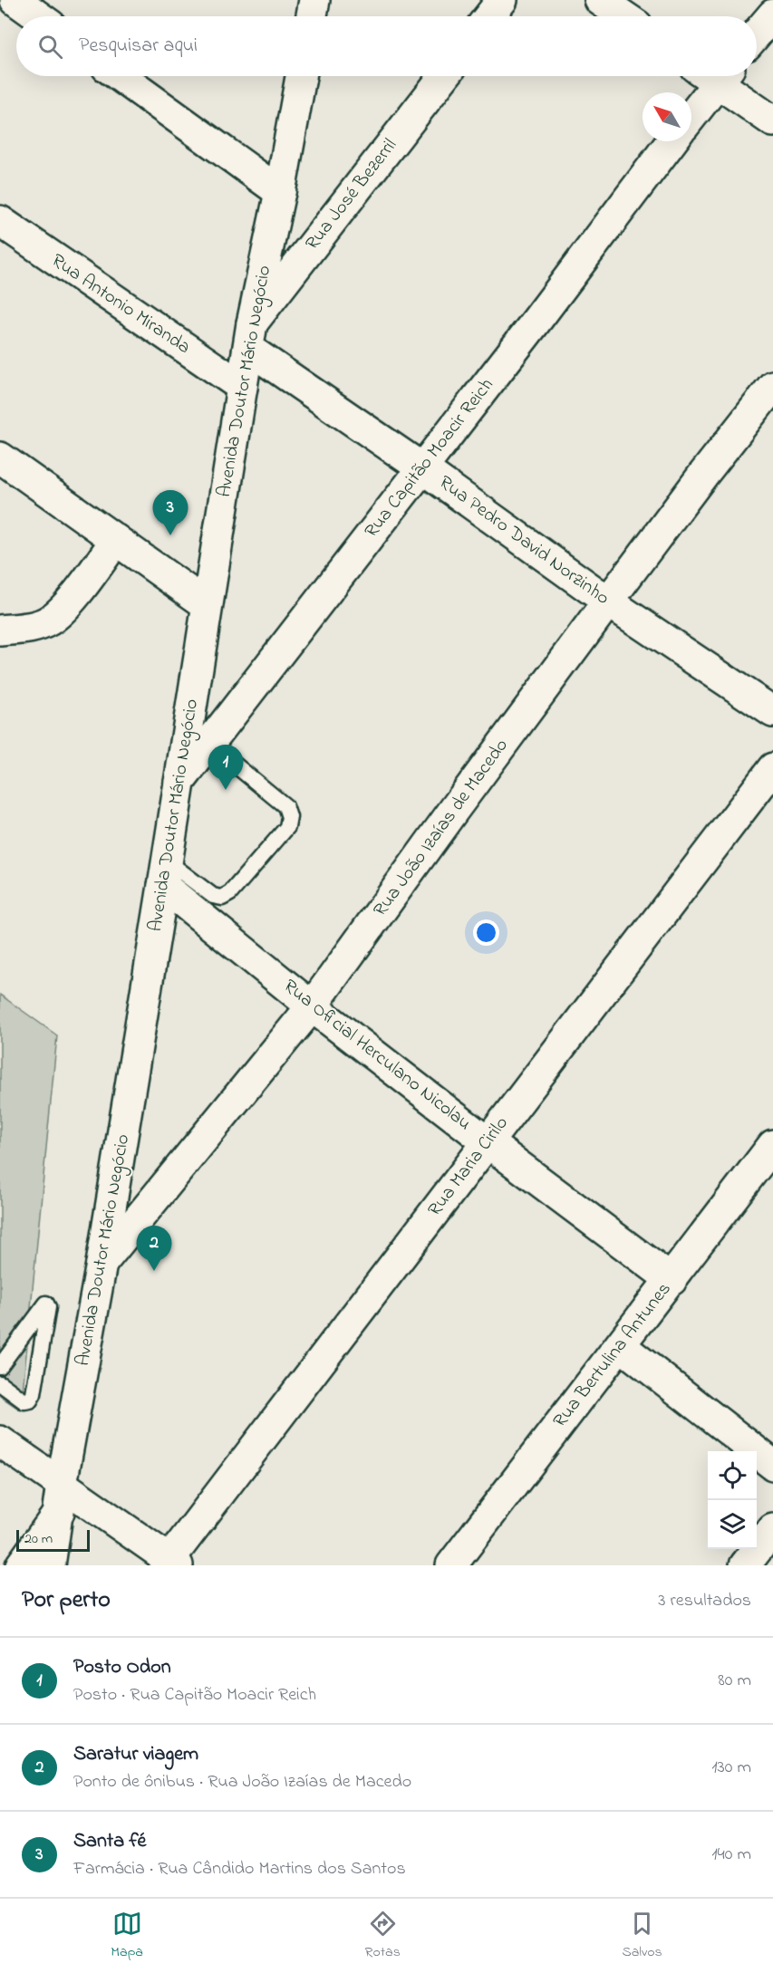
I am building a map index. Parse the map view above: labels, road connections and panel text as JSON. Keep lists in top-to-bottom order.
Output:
{
  "streets": {
    "street": [
      "Rua José Bezerril",
      "Rua Antonio Miranda",
      "Avenida Doutor Mário Negócio",
      "Rua Capitão Moacir Reich",
      "Rua Pedro David Norzinho",
      "Rua João Izaías de Macedo",
      "Rua Oficial Herculano Nicolau",
      "Rua Maria Cirilo",
      "Rua Bertulina Antunes"
    ]
  },
  "crossings": [
    ["Rua José Bezerril", "Avenida Doutor Mário Negócio"],
    ["Rua José Bezerril", "Rua Pedro David Norzinho"],
    ["Rua Antonio Miranda", "Avenida Doutor Mário Negócio"],
    ["Avenida Doutor Mário Negócio", "Rua Capitão Moacir Reich"],
    ["Avenida Doutor Mário Negócio", "Rua Pedro David Norzinho"],
    ["Avenida Doutor Mário Negócio", "Rua João Izaías de Macedo"],
    ["Avenida Doutor Mário Negócio", "Rua Oficial Herculano Nicolau"],
    ["Rua Capitão Moacir Reich", "Rua Pedro David Norzinho"],
    ["Rua Pedro David Norzinho", "Rua João Izaías de Macedo"],
    ["Rua João Izaías de Macedo", "Rua Oficial Herculano Nicolau"],
    ["Rua Oficial Herculano Nicolau", "Rua Maria Cirilo"],
    ["Rua Oficial Herculano Nicolau", "Rua Bertulina Antunes"]
  ],
  "scale_bar": "20 m",
  "north": "top left",
  "page": {
    "search": "Pesquisar aqui",
    "pins": ["3", "1", "2"],
    "scale": "20 m",
    "heading": ["Por perto", "3 resultados"],
    "list": [
      {
        "mark": "1",
        "name": "Posto Odon",
        "note": "Posto · Rua Capitão Moacir Reich",
        "value": "80 m"
      },
      {
        "mark": "2",
        "name": "Saratur viagem",
        "note": "Ponto de ônibus · Rua João Izaías de Macedo",
        "value": "130 m"
      },
      {
        "mark": "3",
        "name": "Santa fé",
        "note": "Farmácia · Rua Cândido Martins dos Santos",
        "value": "140 m"
      }
    ],
    "nav": ["Mapa", "Rotas", "Salvos"]
  }
}
